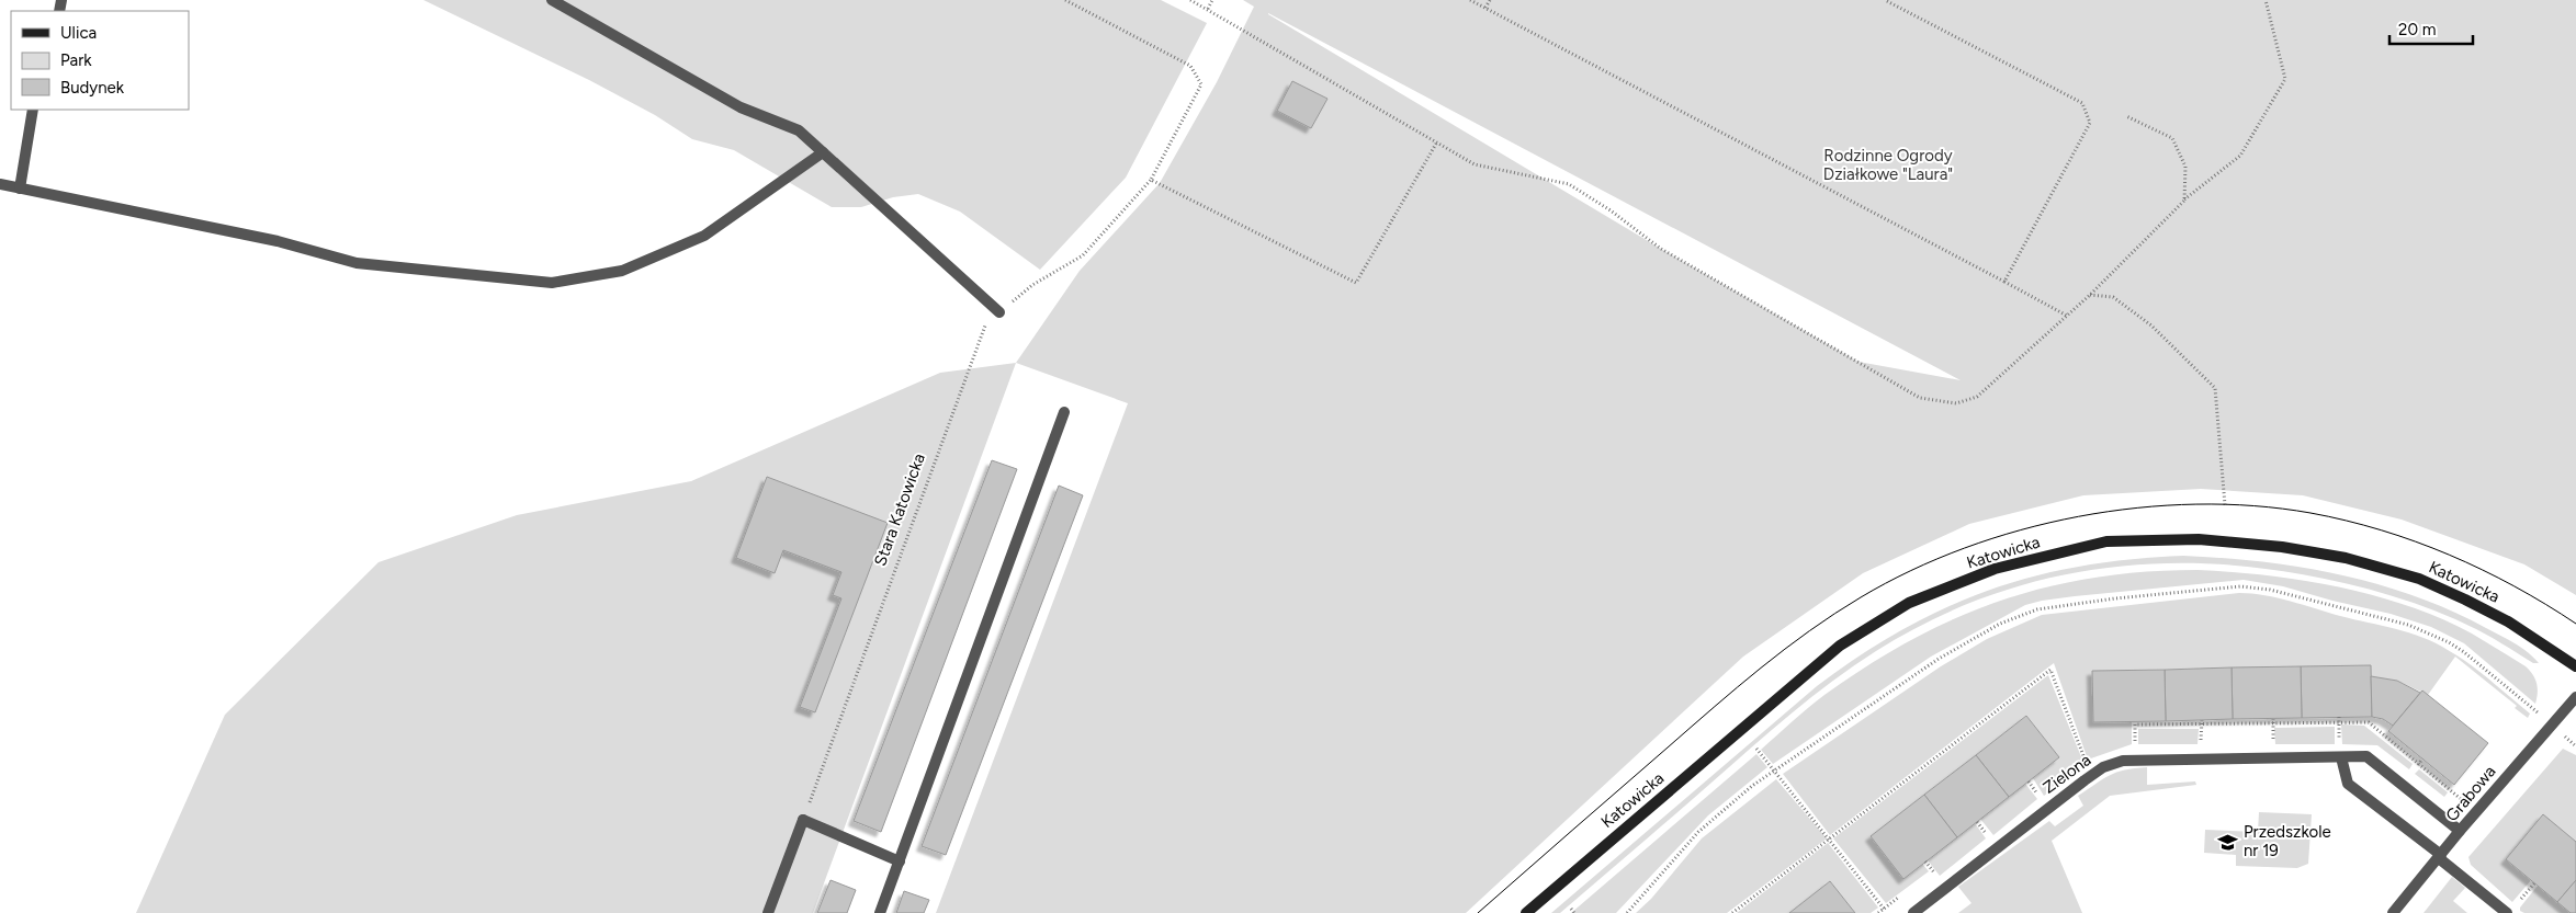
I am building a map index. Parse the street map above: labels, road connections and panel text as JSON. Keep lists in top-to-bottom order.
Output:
{
  "streets": {
    "main road": ["Katowicka"],
    "street": ["Zielona", "Grabowa"],
    "path": ["Stara Katowicka"]
  },
  "crossings": [
    ["Zielona", "Grabowa"]
  ],
  "parks": ["Rodzinne Ogrody Działkowe \"Laura\""],
  "places": {
    "school or university": ["Przedszkole nr 19"]
  },
  "legend": ["Ulica", "Park", "Budynek"],
  "scale_bar": "20 m"
}
